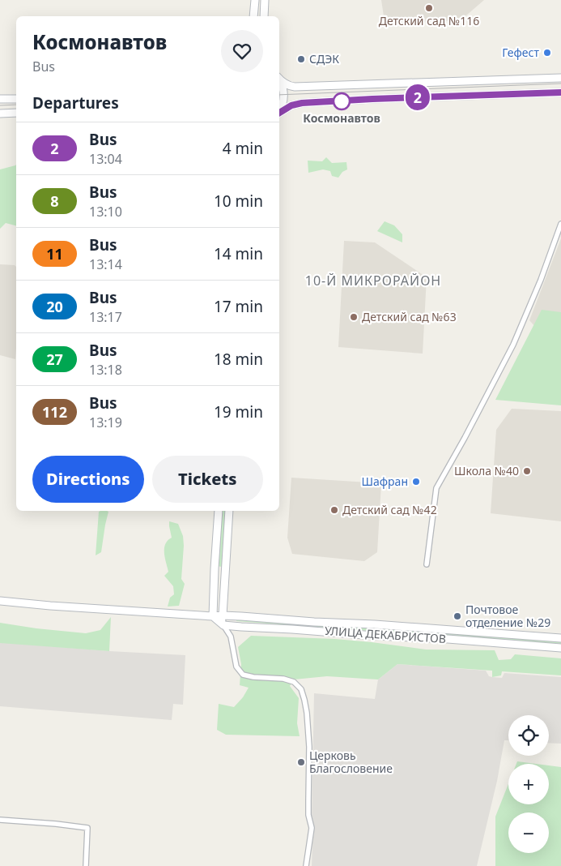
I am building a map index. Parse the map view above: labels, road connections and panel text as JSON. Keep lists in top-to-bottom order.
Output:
{
  "streets": {
    "street": ["УЛИЦА ДЕКАБРИСТОВ"]
  },
  "districts": ["10-Й МИКРОРАЙОН"],
  "places": [
    "Детский сад №116",
    "Гефест",
    "СДЭК",
    "Космонавтов",
    "Детский сад №63",
    "Школа №40",
    "Шафран",
    "Детский сад №42",
    "Почтовое отделение №29",
    "Церковь Благословение"
  ],
  "lines": ["bus line 2"],
  "page": {
    "on_map": "2",
    "heading": [
      ["Космонавтов", "Bus"],
      "Departures"
    ],
    "list": [
      {
        "mark": "2",
        "name": "Bus",
        "note": "13:04",
        "value": "4 min"
      },
      {
        "mark": "8",
        "name": "Bus",
        "note": "13:10",
        "value": "10 min"
      },
      {
        "mark": "11",
        "name": "Bus",
        "note": "13:14",
        "value": "14 min"
      },
      {
        "mark": "20",
        "name": "Bus",
        "note": "13:17",
        "value": "17 min"
      },
      {
        "mark": "27",
        "name": "Bus",
        "note": "13:18",
        "value": "18 min"
      },
      {
        "mark": "112",
        "name": "Bus",
        "note": "13:19",
        "value": "19 min"
      }
    ],
    "buttons": ["Directions", "Tickets"],
    "map_buttons": ["+", "−"]
  }
}
